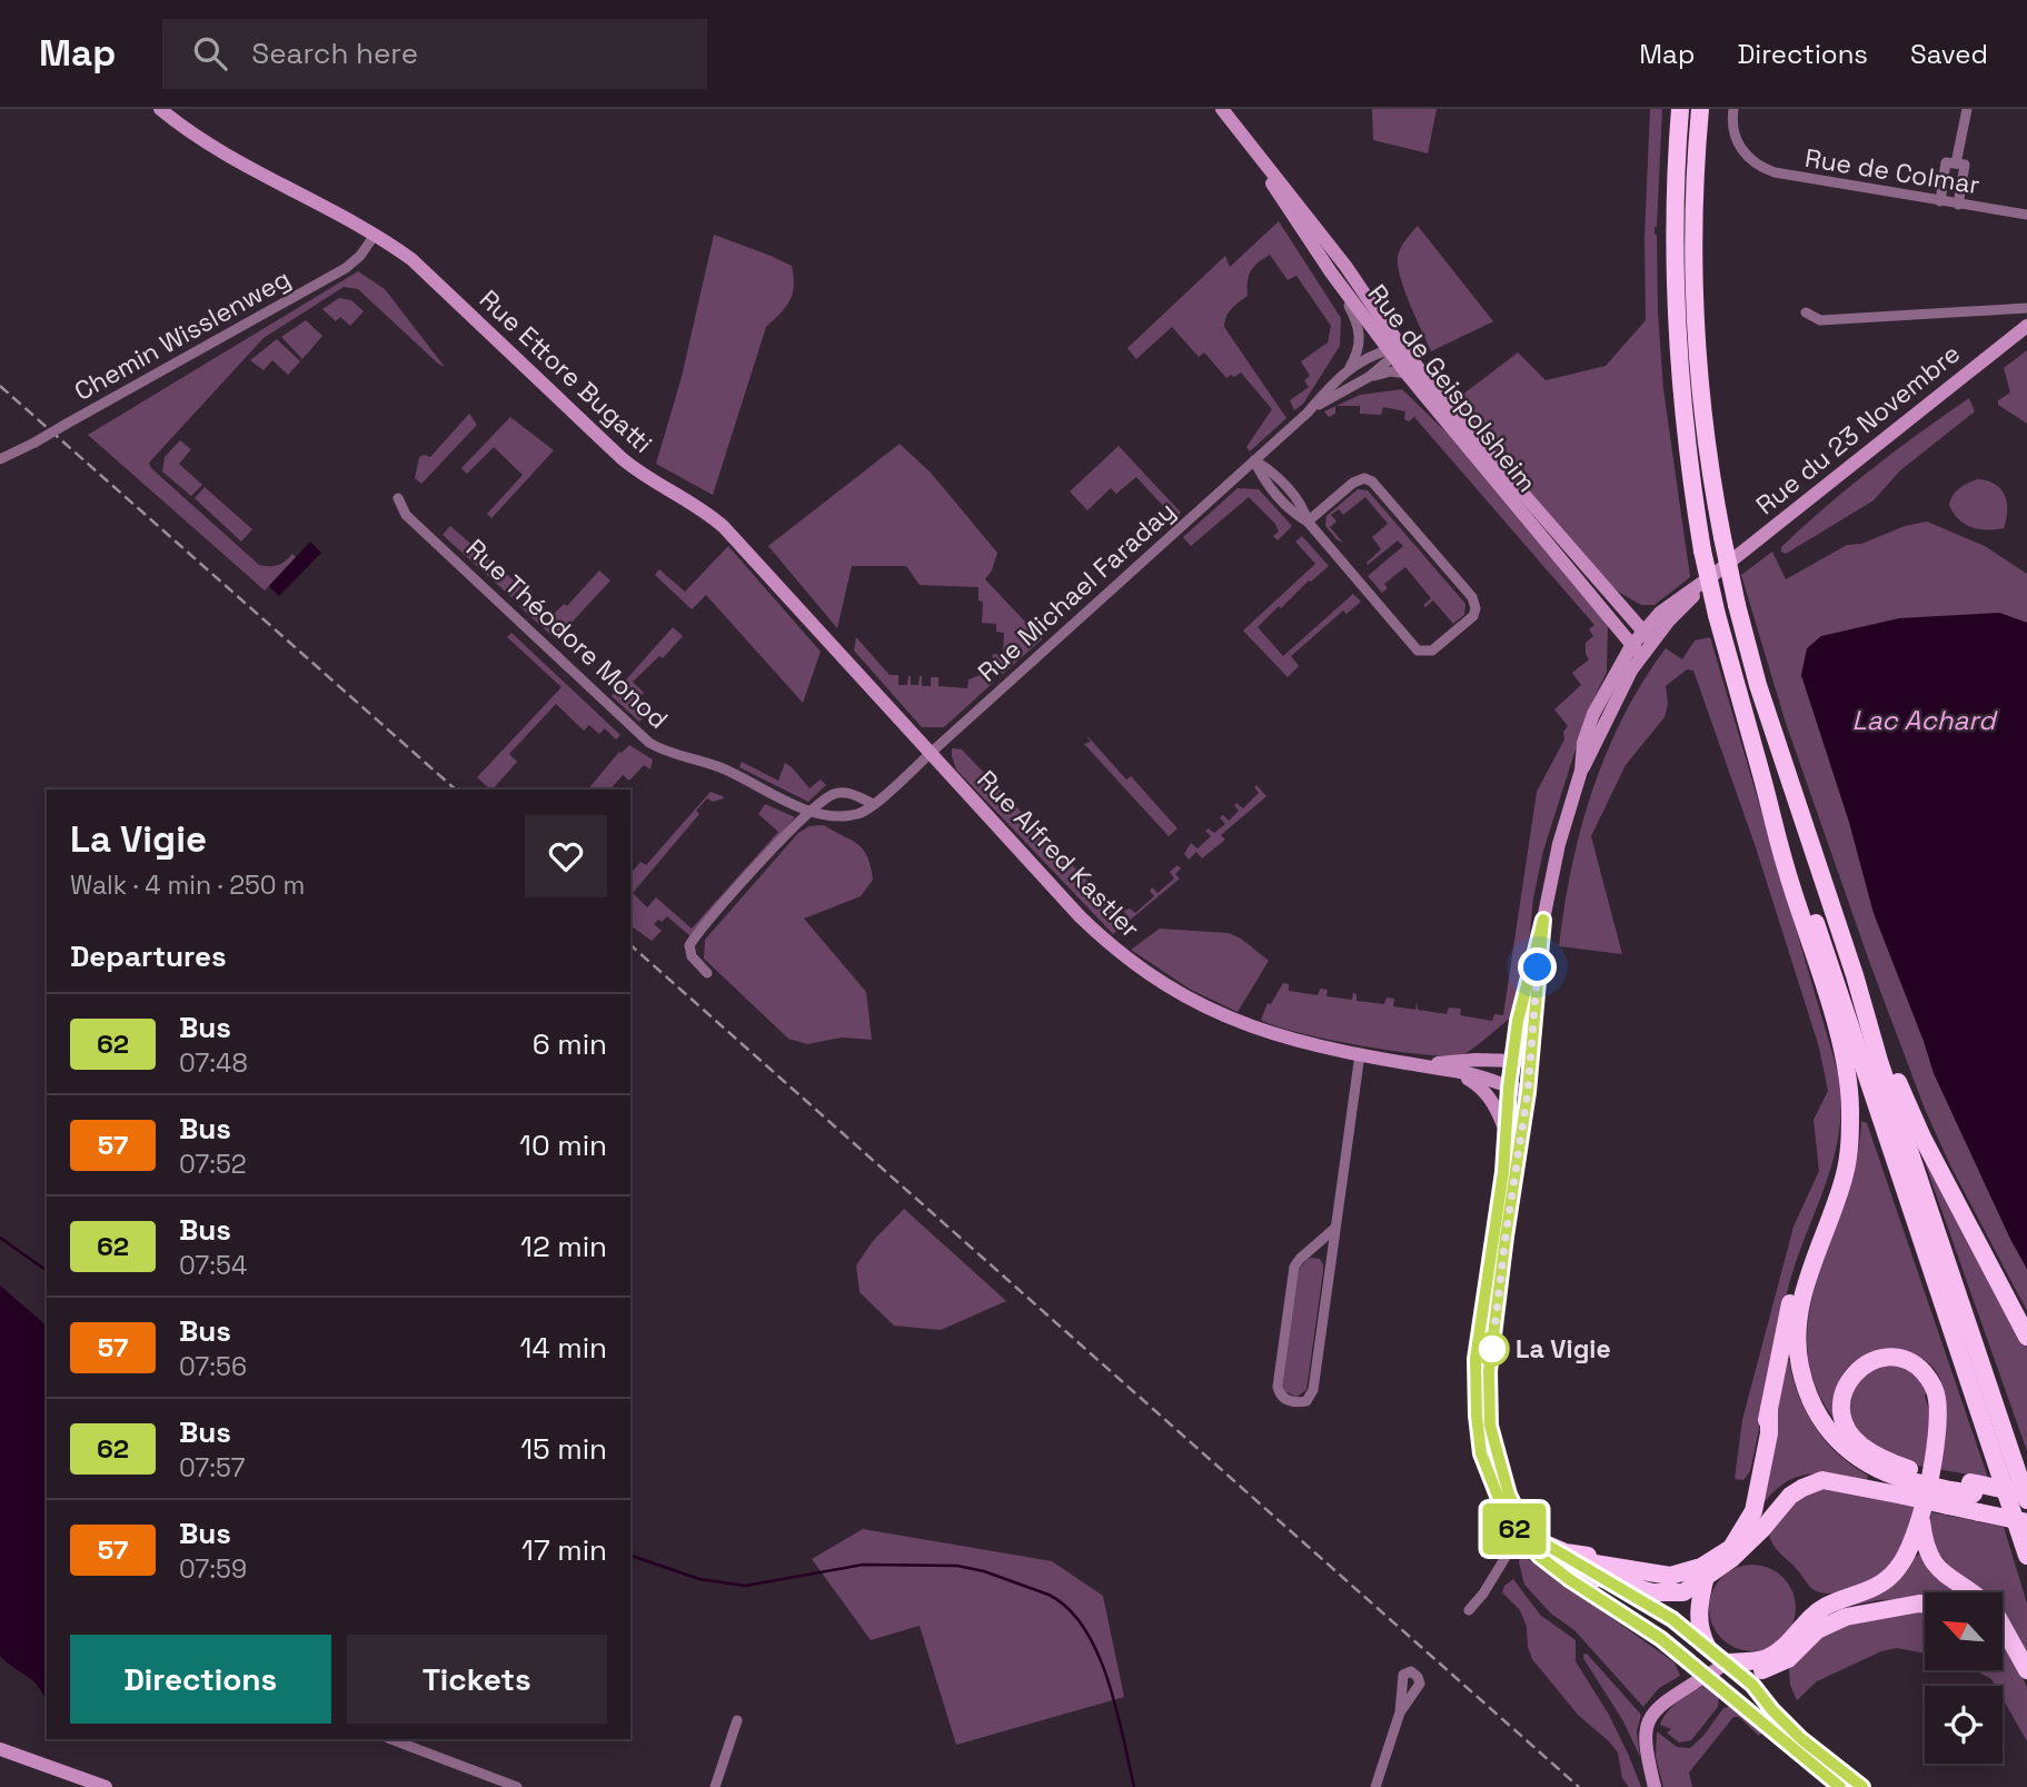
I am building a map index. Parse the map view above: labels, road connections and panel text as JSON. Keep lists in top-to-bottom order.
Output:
{
  "streets": {
    "main road": [
      "Rue Ettore Bugatti",
      "Rue de Geispolsheim",
      "Rue du 23 Novembre",
      "Rue Alfred Kastler"
    ],
    "street": [
      "Rue de Colmar",
      "Chemin Wisslenweg",
      "Rue Michael Faraday",
      "Rue Théodore Monod"
    ]
  },
  "crossings": [
    ["Chemin Wisslenweg", "Rue Ettore Bugatti"],
    ["Rue Ettore Bugatti", "Rue Michael Faraday"],
    ["Rue Ettore Bugatti", "Rue Alfred Kastler"],
    ["Rue de Geispolsheim", "Rue du 23 Novembre"],
    ["Rue de Geispolsheim", "Rue Michael Faraday"],
    ["Rue du 23 Novembre", "Rue Alfred Kastler"],
    ["Rue Michael Faraday", "Rue Théodore Monod"],
    ["Rue Michael Faraday", "Rue Alfred Kastler"]
  ],
  "water": ["Lac Achard"],
  "places": ["La Vigie"],
  "lines": ["bus line 62"],
  "north": "top left",
  "page": {
    "header": "Map",
    "search": "Search here",
    "nav": ["Map", "Directions", "Saved"],
    "on_map": "62",
    "heading": [
      ["La Vigie", "Walk · 4 min · 250 m"],
      "Departures"
    ],
    "list": [
      {
        "mark": "62",
        "name": "Bus",
        "note": "07:48",
        "value": "6 min"
      },
      {
        "mark": "57",
        "name": "Bus",
        "note": "07:52",
        "value": "10 min"
      },
      {
        "mark": "62",
        "name": "Bus",
        "note": "07:54",
        "value": "12 min"
      },
      {
        "mark": "57",
        "name": "Bus",
        "note": "07:56",
        "value": "14 min"
      },
      {
        "mark": "62",
        "name": "Bus",
        "note": "07:57",
        "value": "15 min"
      },
      {
        "mark": "57",
        "name": "Bus",
        "note": "07:59",
        "value": "17 min"
      }
    ],
    "buttons": ["Directions", "Tickets"]
  }
}
